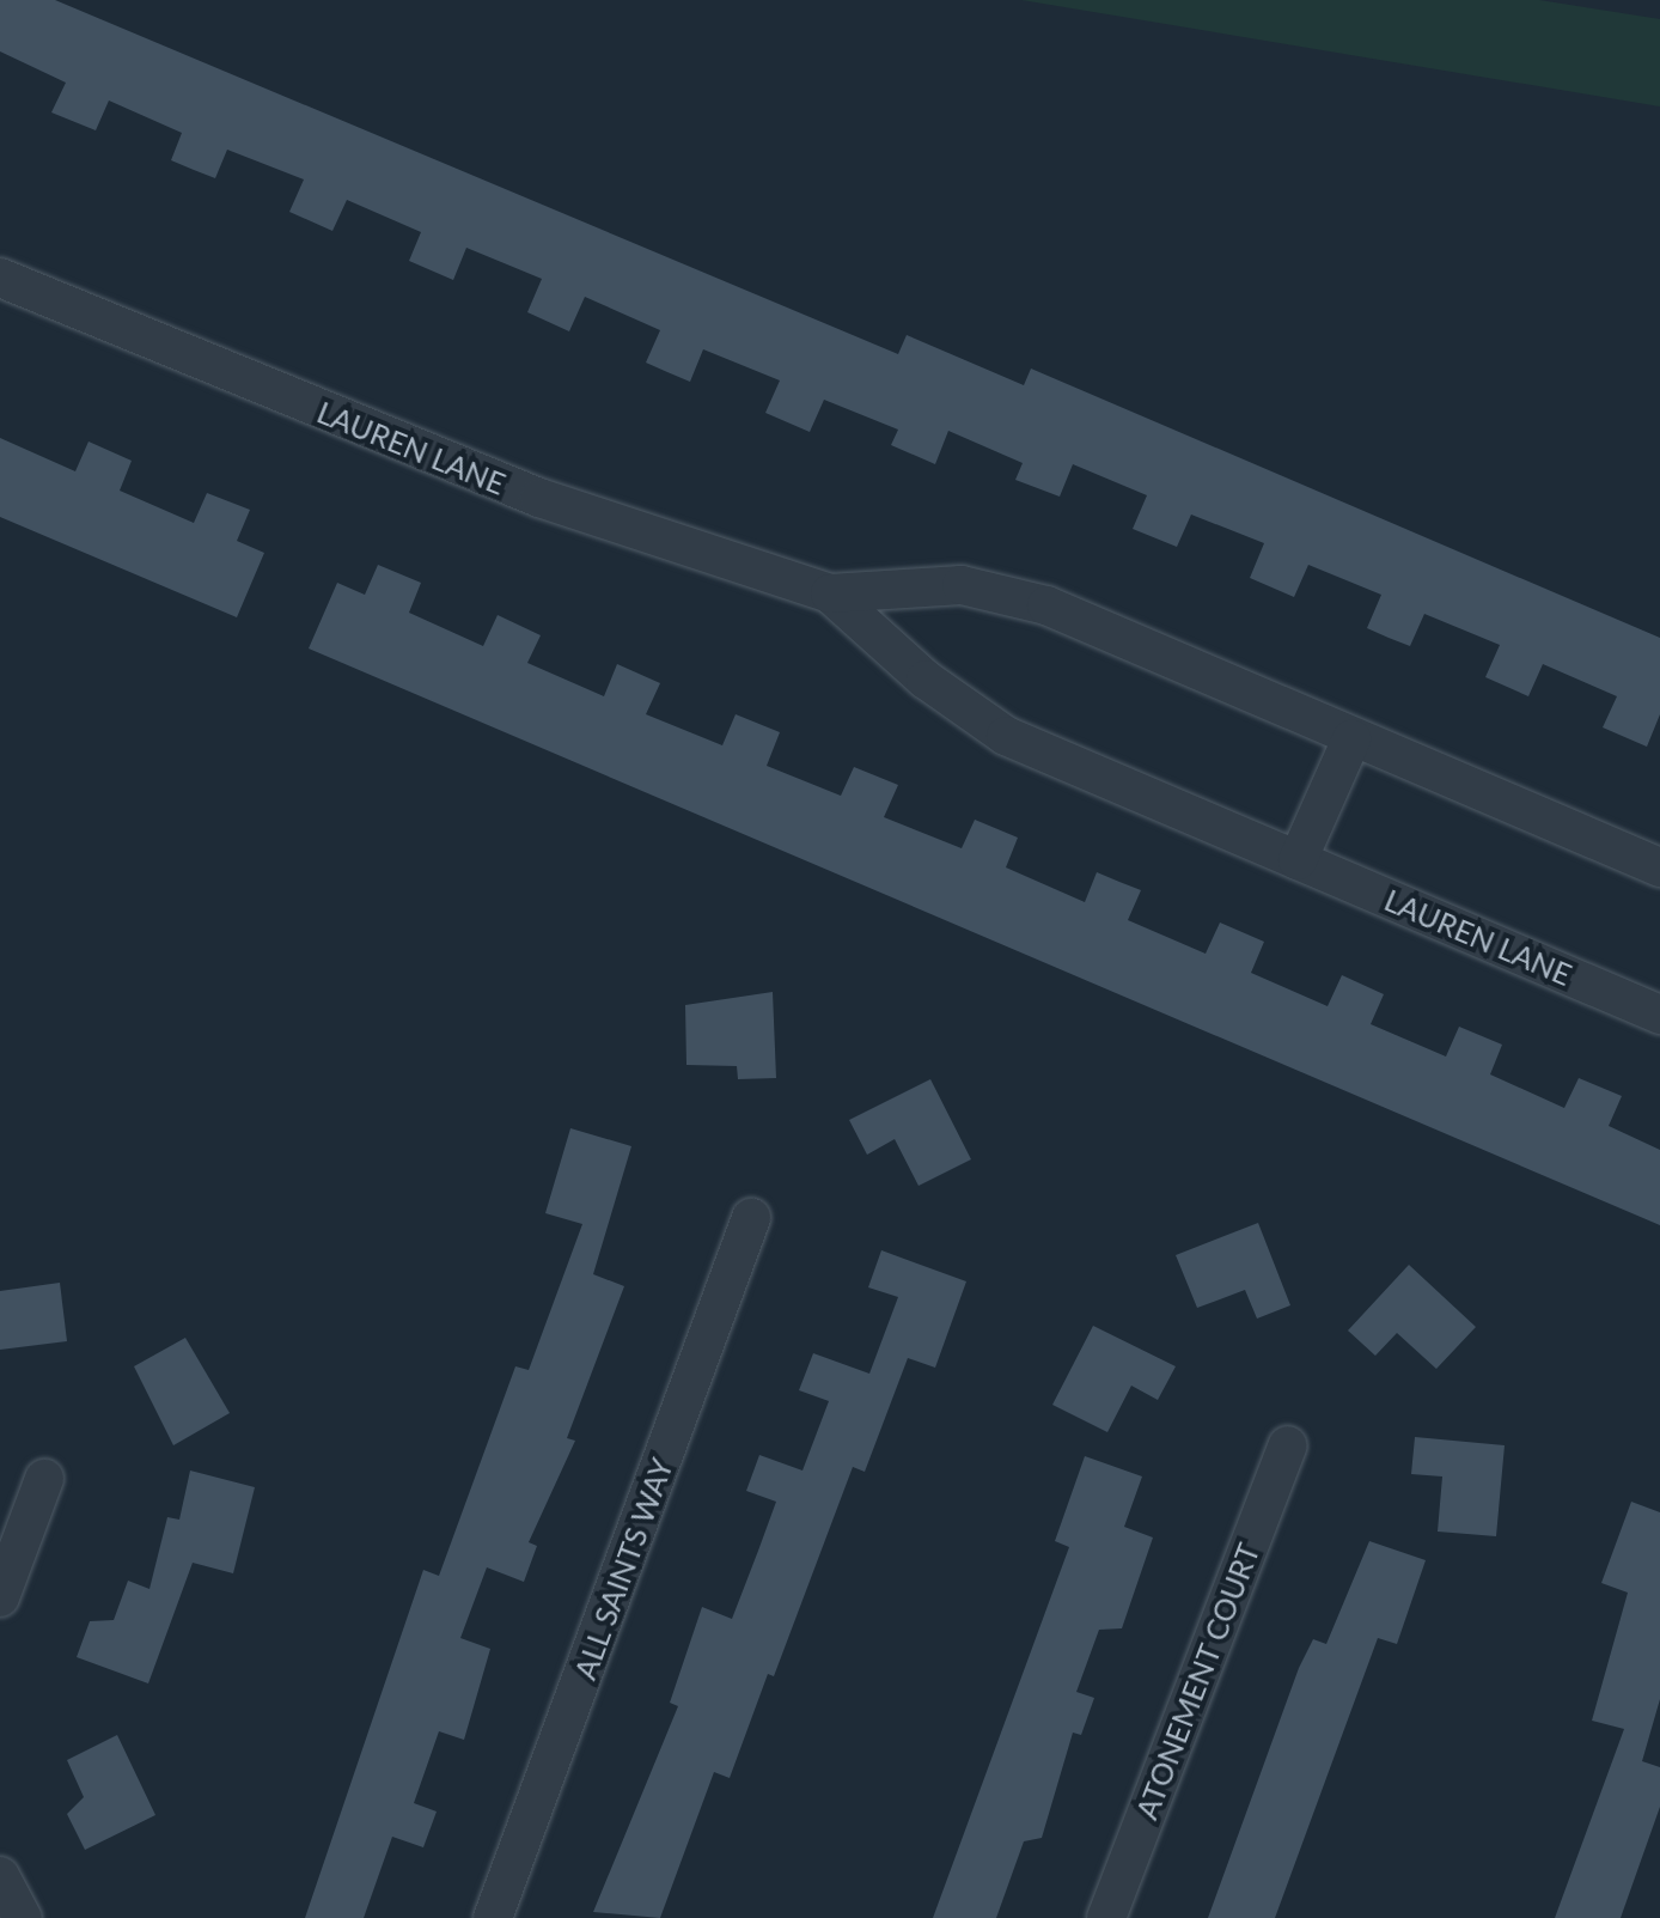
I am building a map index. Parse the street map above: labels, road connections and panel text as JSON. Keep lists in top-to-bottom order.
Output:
{
  "streets": {
    "street": ["LAUREN LANE", "ALL SAINTS WAY", "ATONEMENT COURT"]
  }
}
